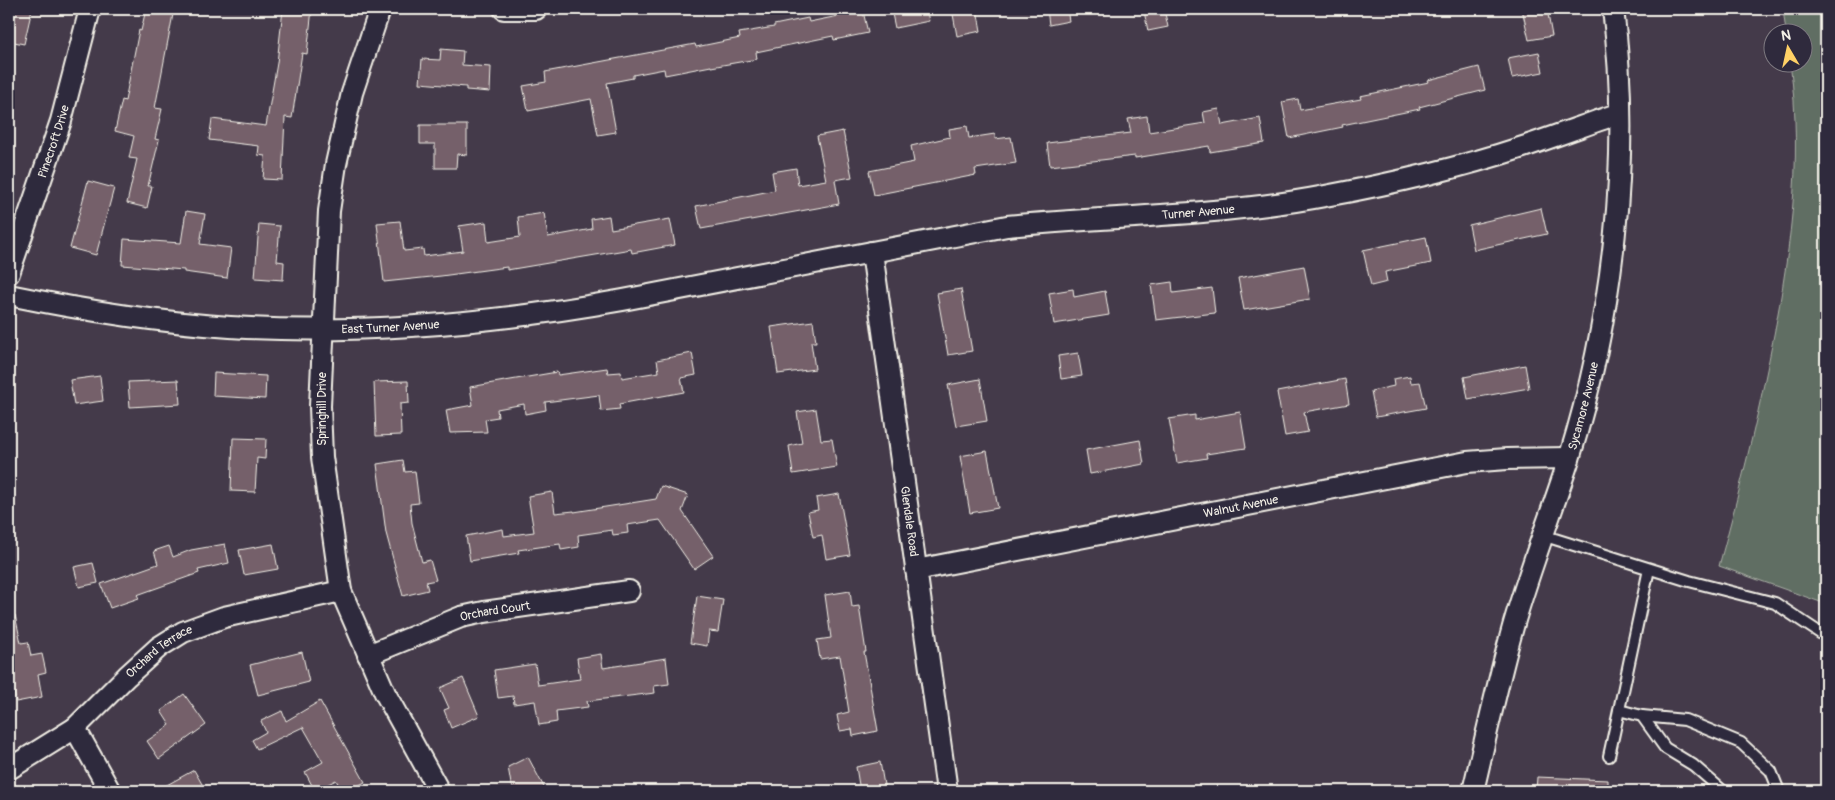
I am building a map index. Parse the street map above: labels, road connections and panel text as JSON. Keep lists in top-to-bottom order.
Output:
{
  "streets": {
    "street": [
      "Pinecroft Drive",
      "Turner Avenue",
      "East Turner Avenue",
      "Sycamore Avenue",
      "Springhill Drive",
      "Walnut Avenue",
      "Glendale Road",
      "Orchard Court",
      "Orchard Terrace"
    ]
  },
  "crossings": [
    ["Turner Avenue", "East Turner Avenue"],
    ["Turner Avenue", "Sycamore Avenue"],
    ["Turner Avenue", "Glendale Road"],
    ["East Turner Avenue", "Springhill Drive"],
    ["Sycamore Avenue", "Walnut Avenue"],
    ["Springhill Drive", "Orchard Court"],
    ["Springhill Drive", "Orchard Terrace"],
    ["Walnut Avenue", "Glendale Road"]
  ],
  "north": "top"
}
